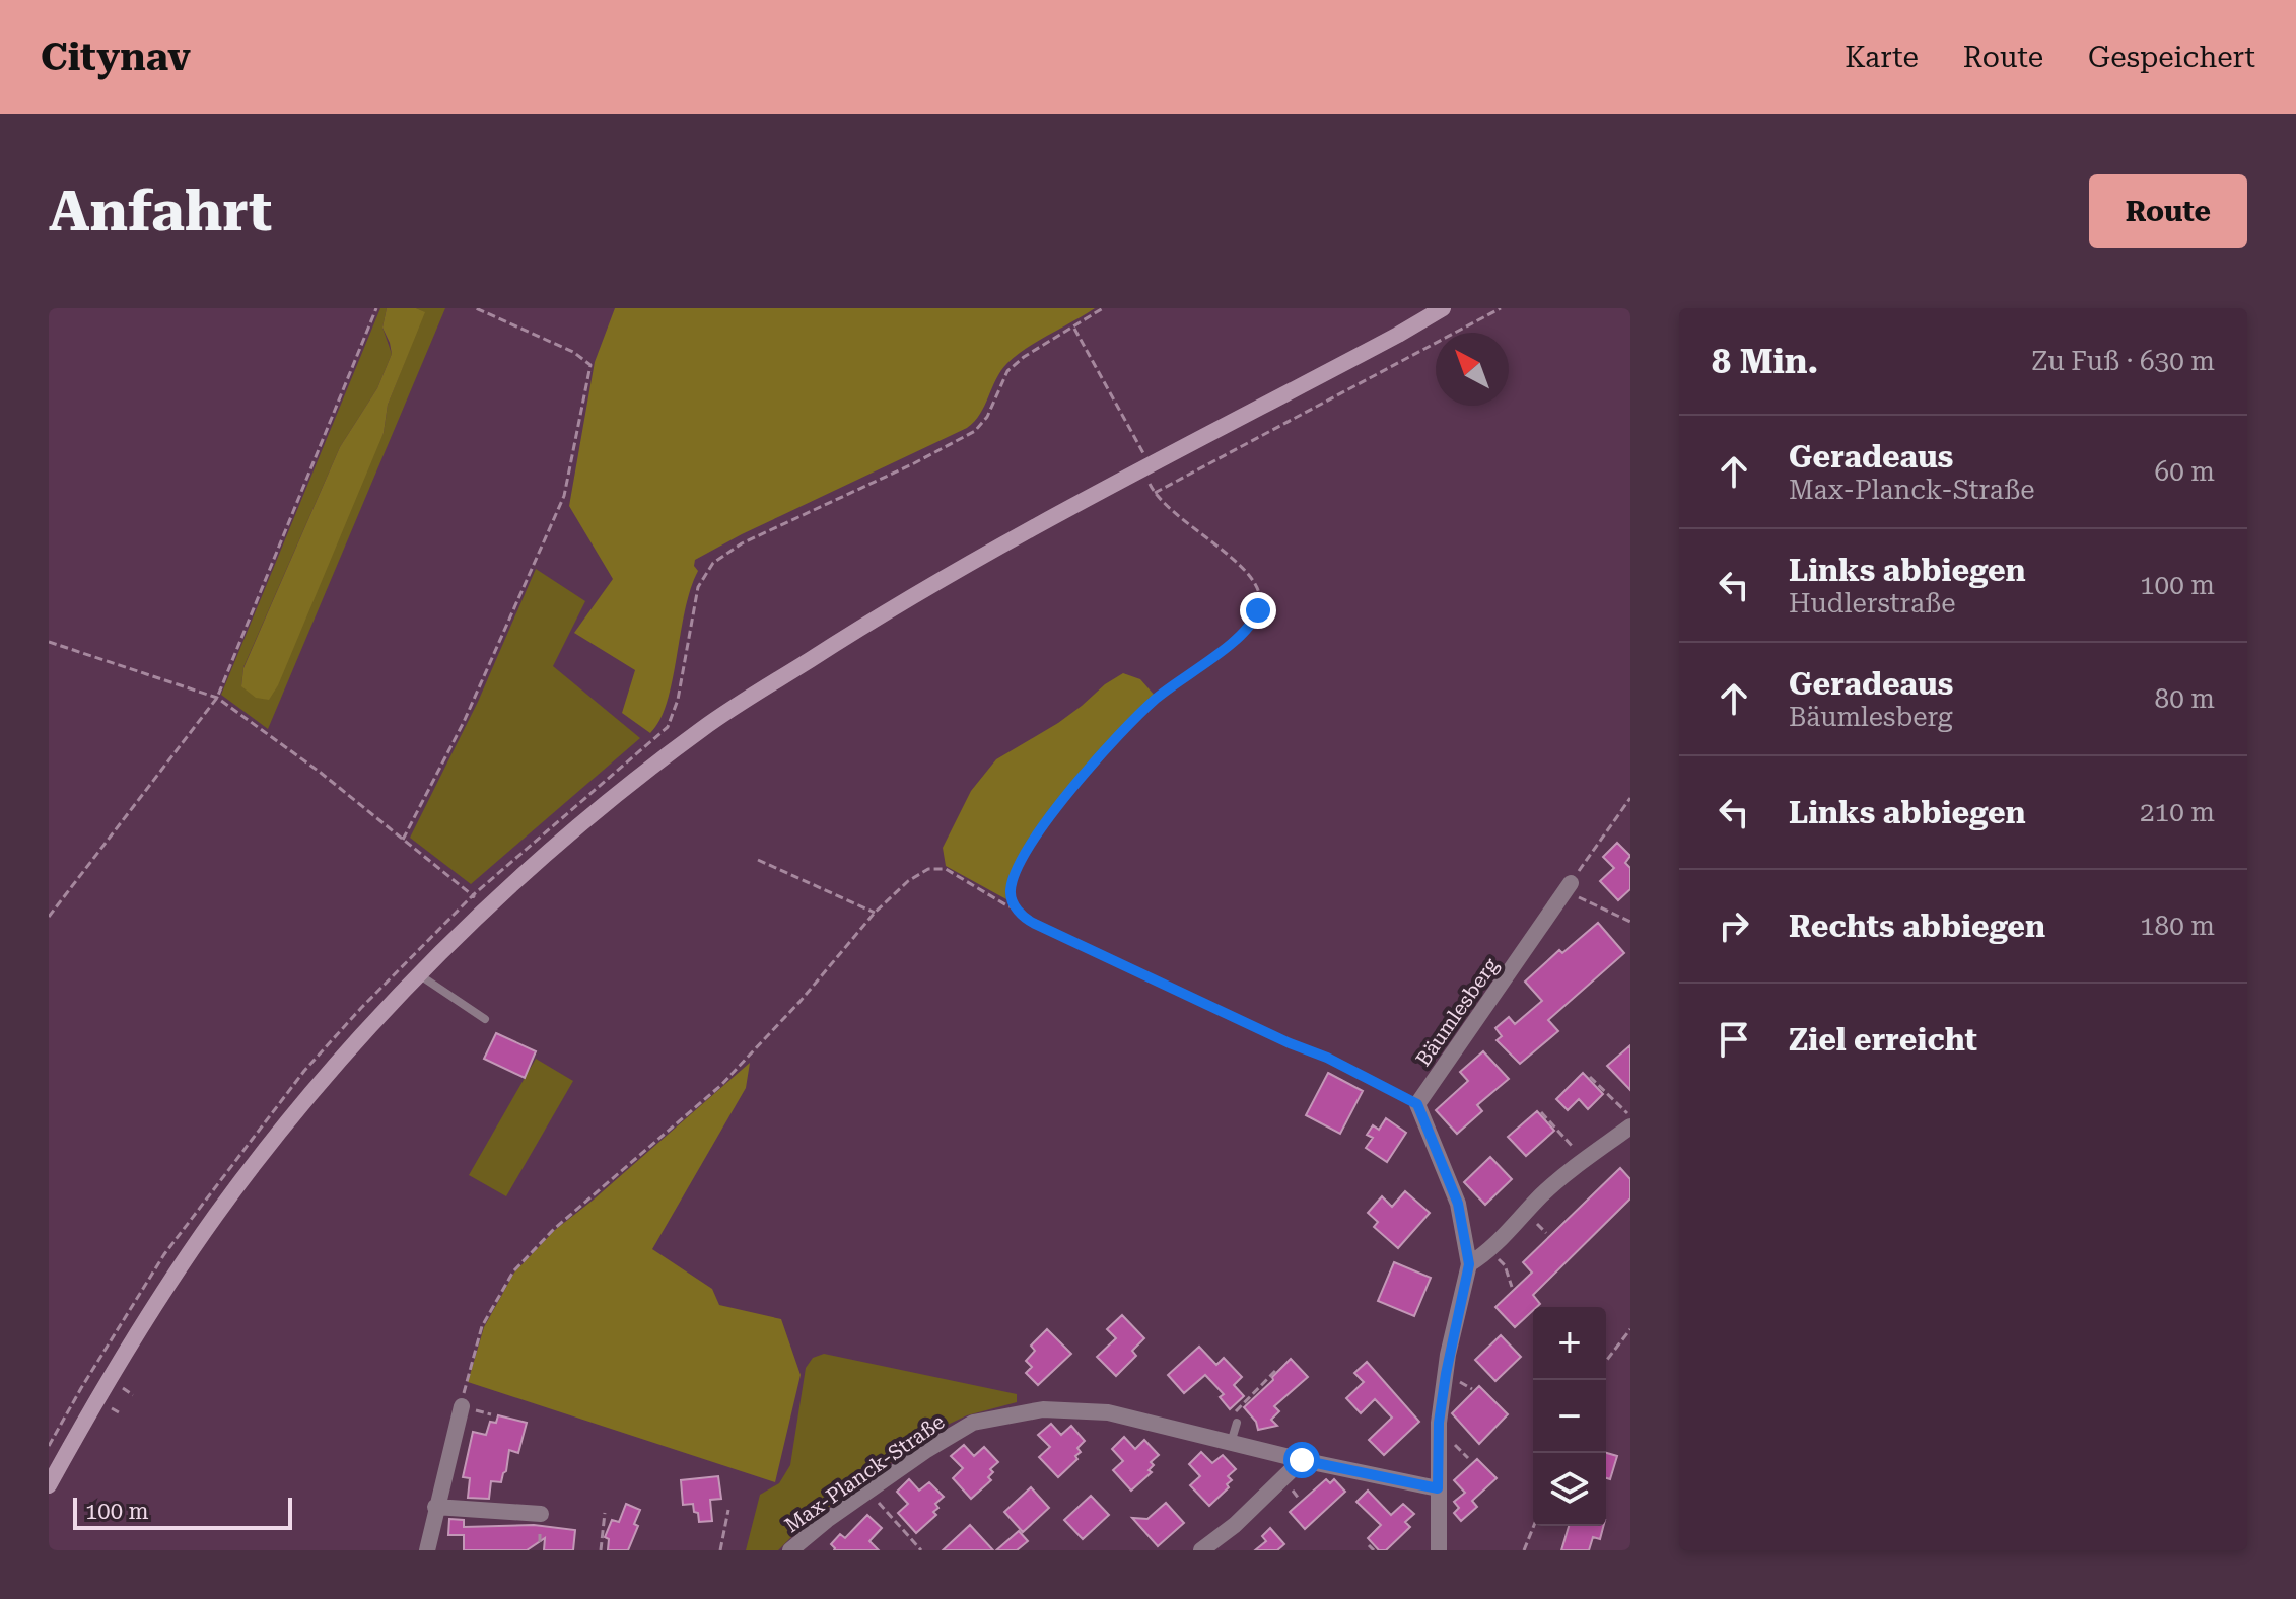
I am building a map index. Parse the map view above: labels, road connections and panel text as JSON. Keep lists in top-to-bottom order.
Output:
{
  "streets": {
    "street": ["Bäumlesberg", "Max-Planck-Straße"]
  },
  "scale_bar": "100 m",
  "north": "top left",
  "page": {
    "header": "Citynav",
    "nav": ["Karte", "Route", "Gespeichert"],
    "buttons": "Route",
    "title": "Anfahrt",
    "heading": ["8 Min.", "Zu Fuß · 630 m"],
    "list": [
      ["Geradeaus", "Max-Planck-Straße", "60 m"],
      ["Links abbiegen", "Hudlerstraße", "100 m"],
      ["Geradeaus", "Bäumlesberg", "80 m"],
      ["Links abbiegen", "210 m"],
      ["Rechts abbiegen", "180 m"],
      "Ziel erreicht"
    ],
    "map_buttons": ["+", "−"],
    "scale": "100 m"
  }
}
